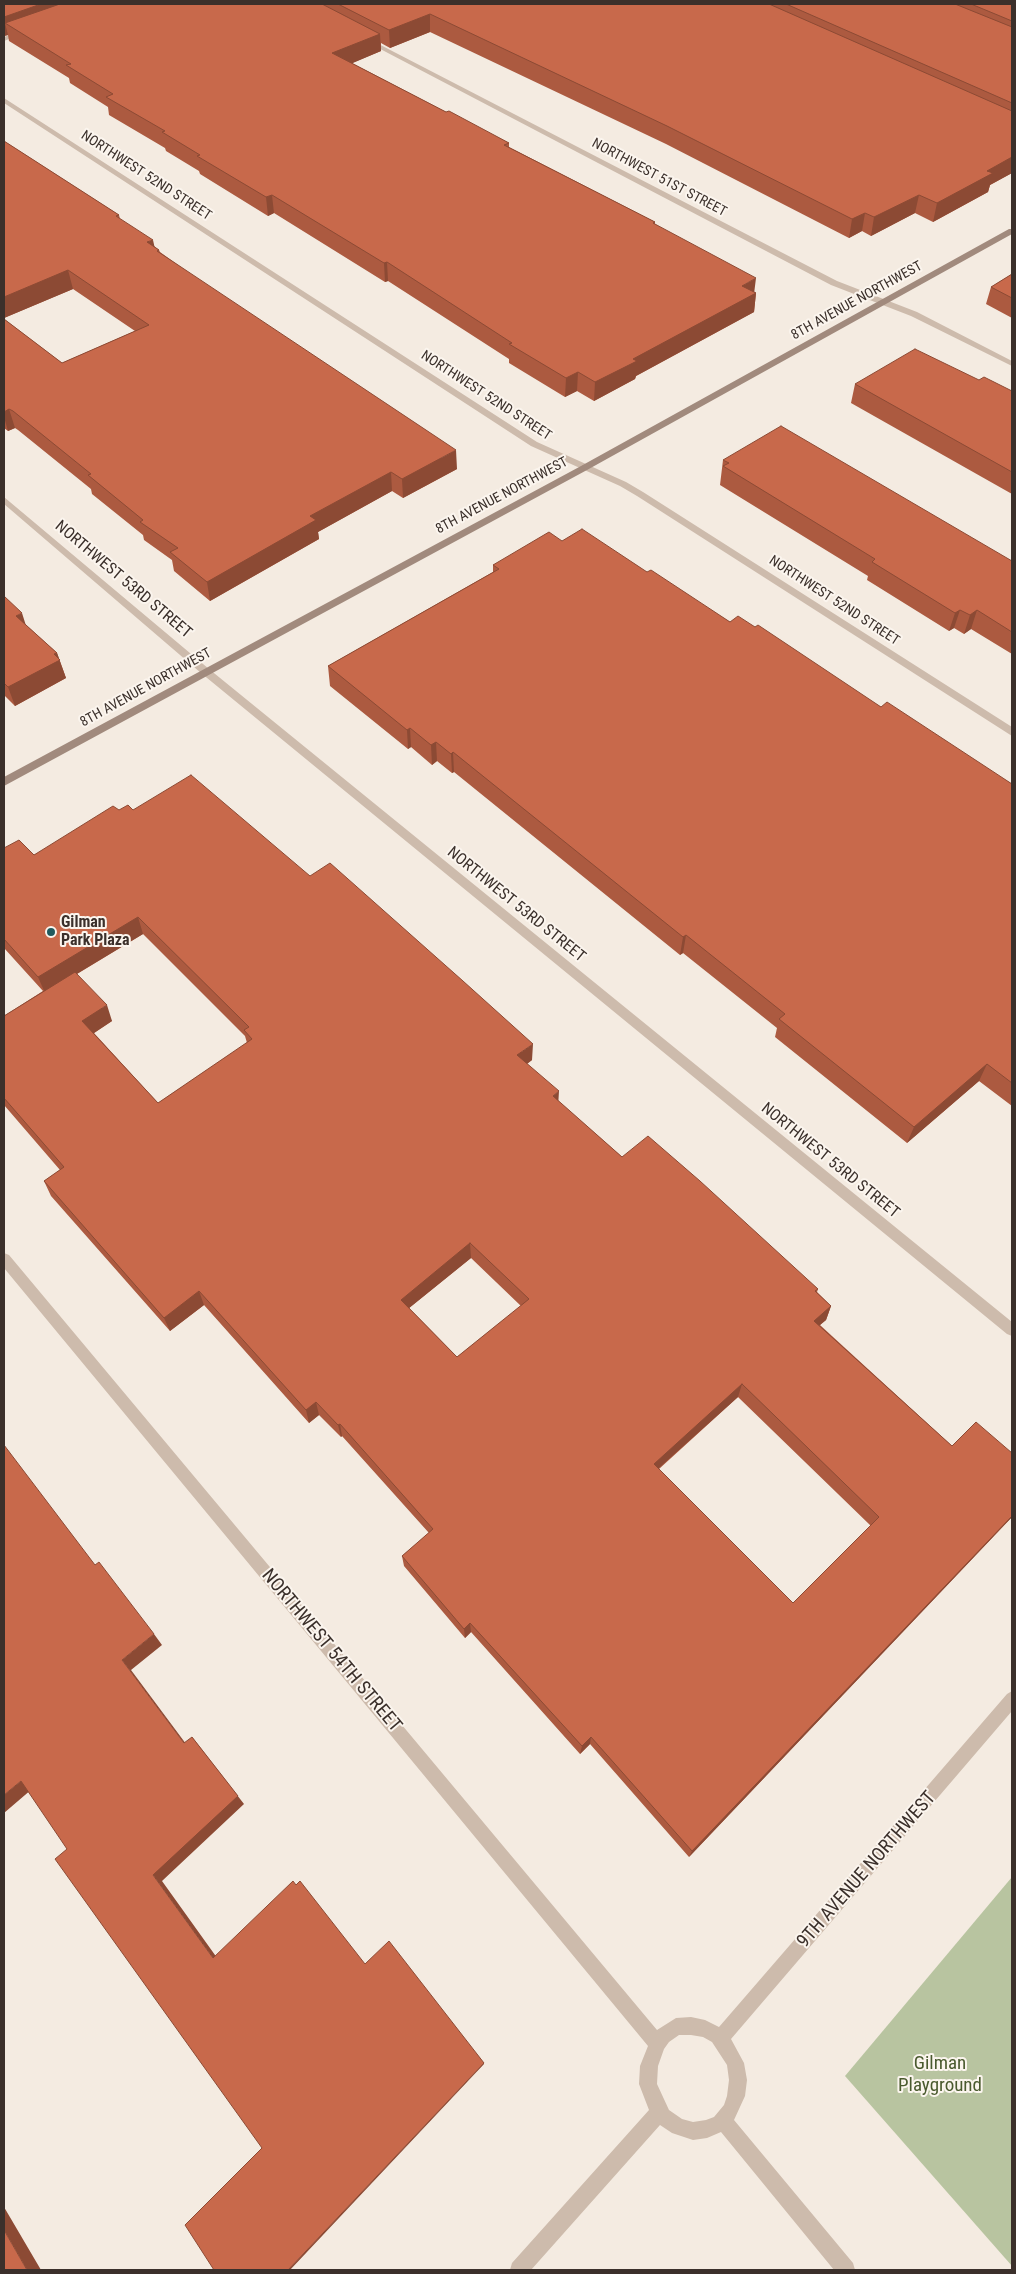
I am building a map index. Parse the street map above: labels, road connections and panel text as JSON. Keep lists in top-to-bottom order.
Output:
{
  "streets": {
    "main road": ["8TH AVENUE NORTHWEST"],
    "street": [
      "NORTHWEST 52ND STREET",
      "NORTHWEST 51ST STREET",
      "NORTHWEST 53RD STREET",
      "NORTHWEST 54TH STREET",
      "9TH AVENUE NORTHWEST"
    ]
  },
  "crossings": [
    ["NORTHWEST 52ND STREET", "8TH AVENUE NORTHWEST"],
    ["NORTHWEST 51ST STREET", "8TH AVENUE NORTHWEST"],
    ["8TH AVENUE NORTHWEST", "NORTHWEST 53RD STREET"],
    ["NORTHWEST 54TH STREET", "9TH AVENUE NORTHWEST"]
  ],
  "parks": ["Gilman Playground"],
  "places": ["Gilman Park Plaza"]
}
